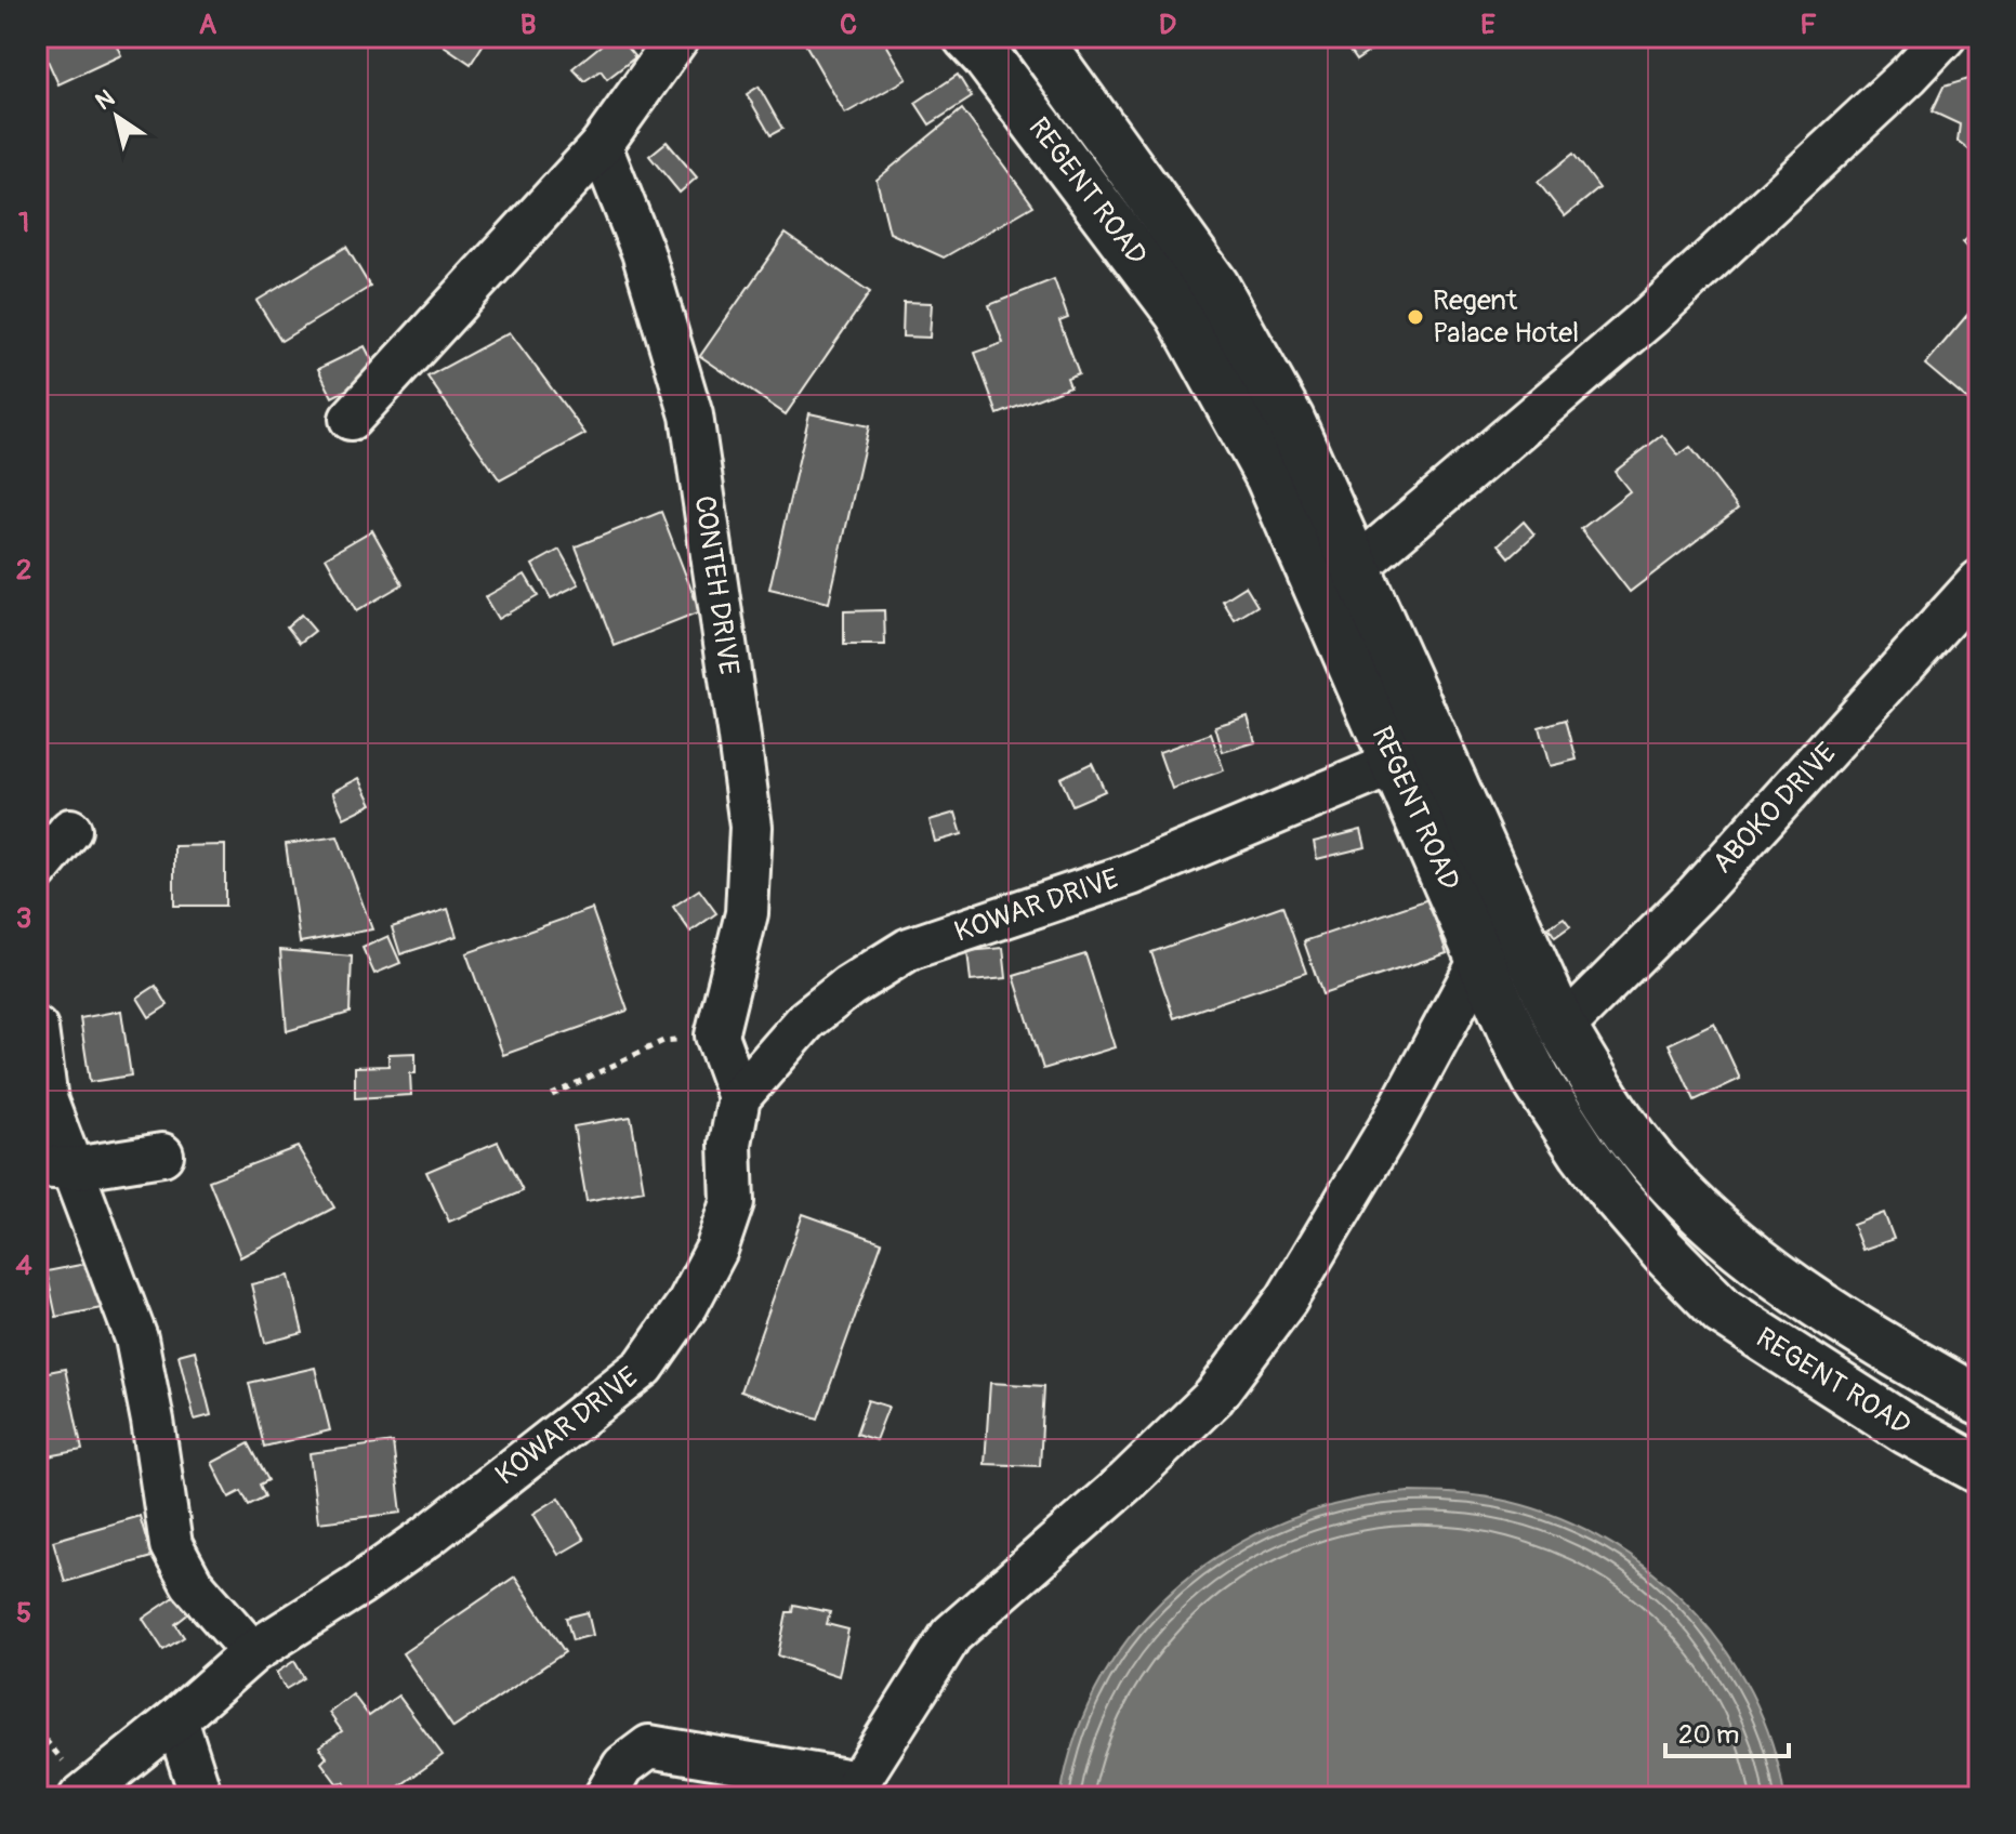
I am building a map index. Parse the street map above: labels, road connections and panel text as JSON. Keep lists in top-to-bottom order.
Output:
{
  "streets": {
    "main road": ["REGENT ROAD"],
    "street": ["CONTEH DRIVE", "ABOKO DRIVE", "KOWAR DRIVE"]
  },
  "crossings": [
    ["REGENT ROAD", "ABOKO DRIVE"],
    ["REGENT ROAD", "KOWAR DRIVE"]
  ],
  "places": ["Regent Palace Hotel"],
  "scale_bar": "20 m",
  "north": "top left",
  "grid": {
    "columns": [
      "A",
      "B",
      "C",
      "D",
      "E",
      "F"
    ],
    "rows": [
      "1",
      "2",
      "3",
      "4",
      "5"
    ]
  }
}
